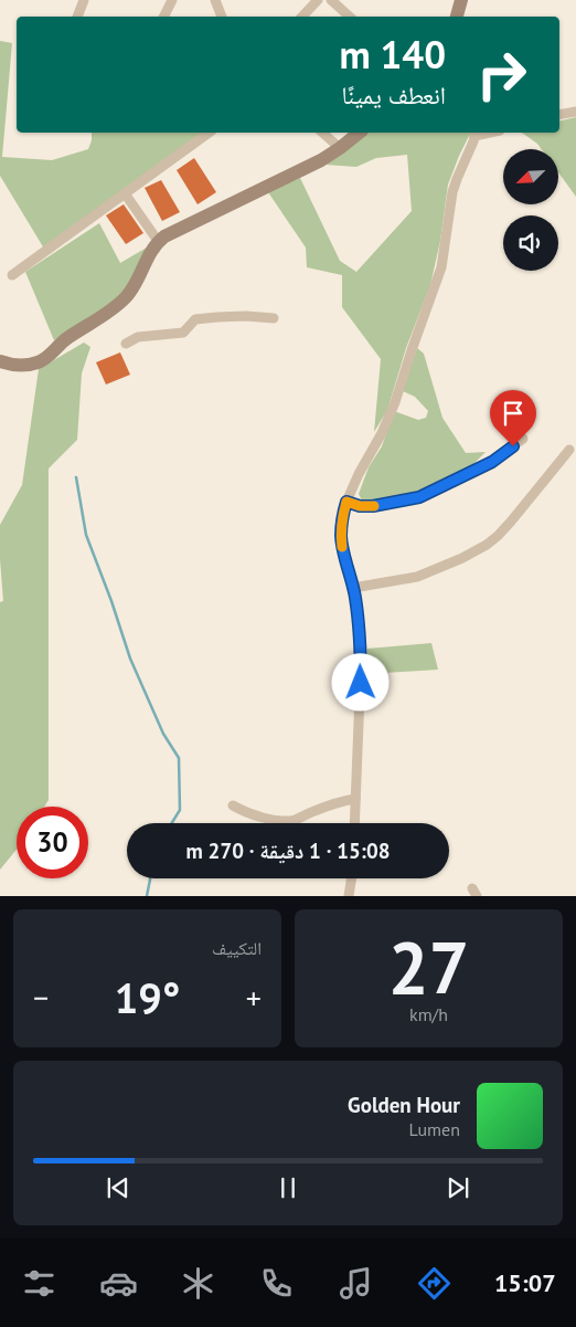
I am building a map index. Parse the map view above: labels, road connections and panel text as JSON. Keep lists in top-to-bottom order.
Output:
{
  "north": "bottom left",
  "page": {
    "turn": ["140 m", "انعطف يمينًا"],
    "limit": "30",
    "trip": "15:08 · 1 دقيقة · 270 m",
    "tile": [
      ["27", "km/h"],
      "التكييف"
    ],
    "heat": ["−", "19°", "+"],
    "song": ["Golden Hour", "Lumen"],
    "tabs": "15:07"
  }
}
